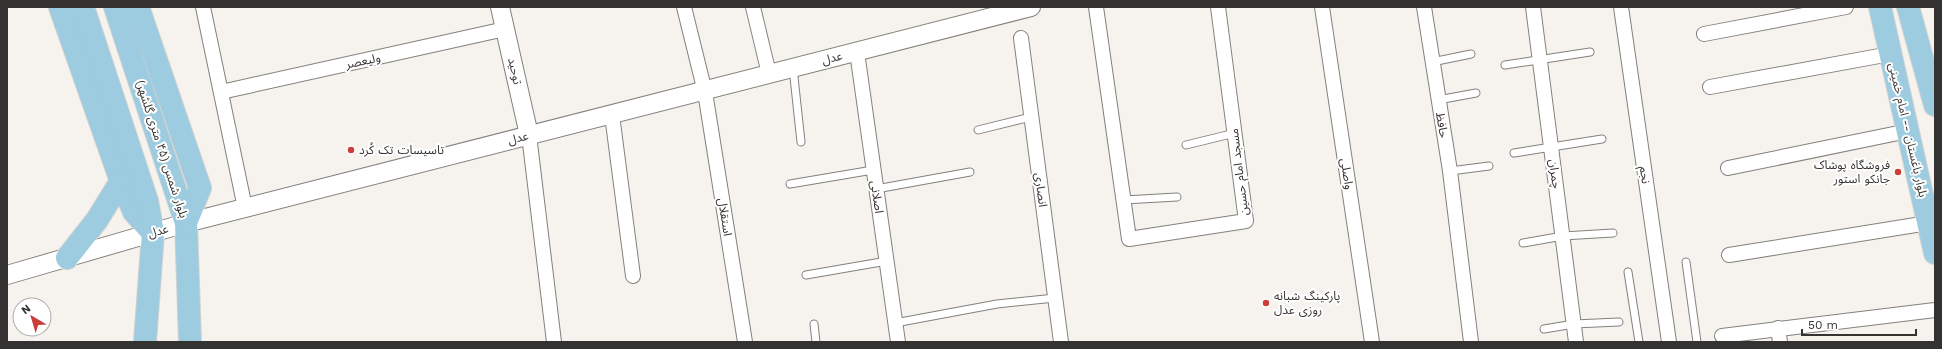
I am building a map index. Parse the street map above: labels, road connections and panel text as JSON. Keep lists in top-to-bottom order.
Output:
{
  "streets": {
    "main road": ["بلوار باغستان -- امام خمینی", "بلوار شمس (۴۵ متری گلشهر)"],
    "street": [
      "عدل",
      "ولیعصر",
      "توحید",
      "حافظ",
      "مسجد امام حسین",
      "واصلی",
      "چمران",
      "نجم",
      "انصاری",
      "اصلانی",
      "استقلال"
    ]
  },
  "crossings": [
    ["عدل", "توحید"],
    ["عدل", "بلوار شمس (۴۵ متری گلشهر)"],
    ["عدل", "اصلانی"],
    ["عدل", "استقلال"],
    ["ولیعصر", "توحید"]
  ],
  "places": ["تاسیسات تک کُرد", "فروشگاه پوشاک جانکو استور", "پارکینگ شبانه روزی عدل"],
  "scale_bar": "50 m",
  "north": "top left"
}
